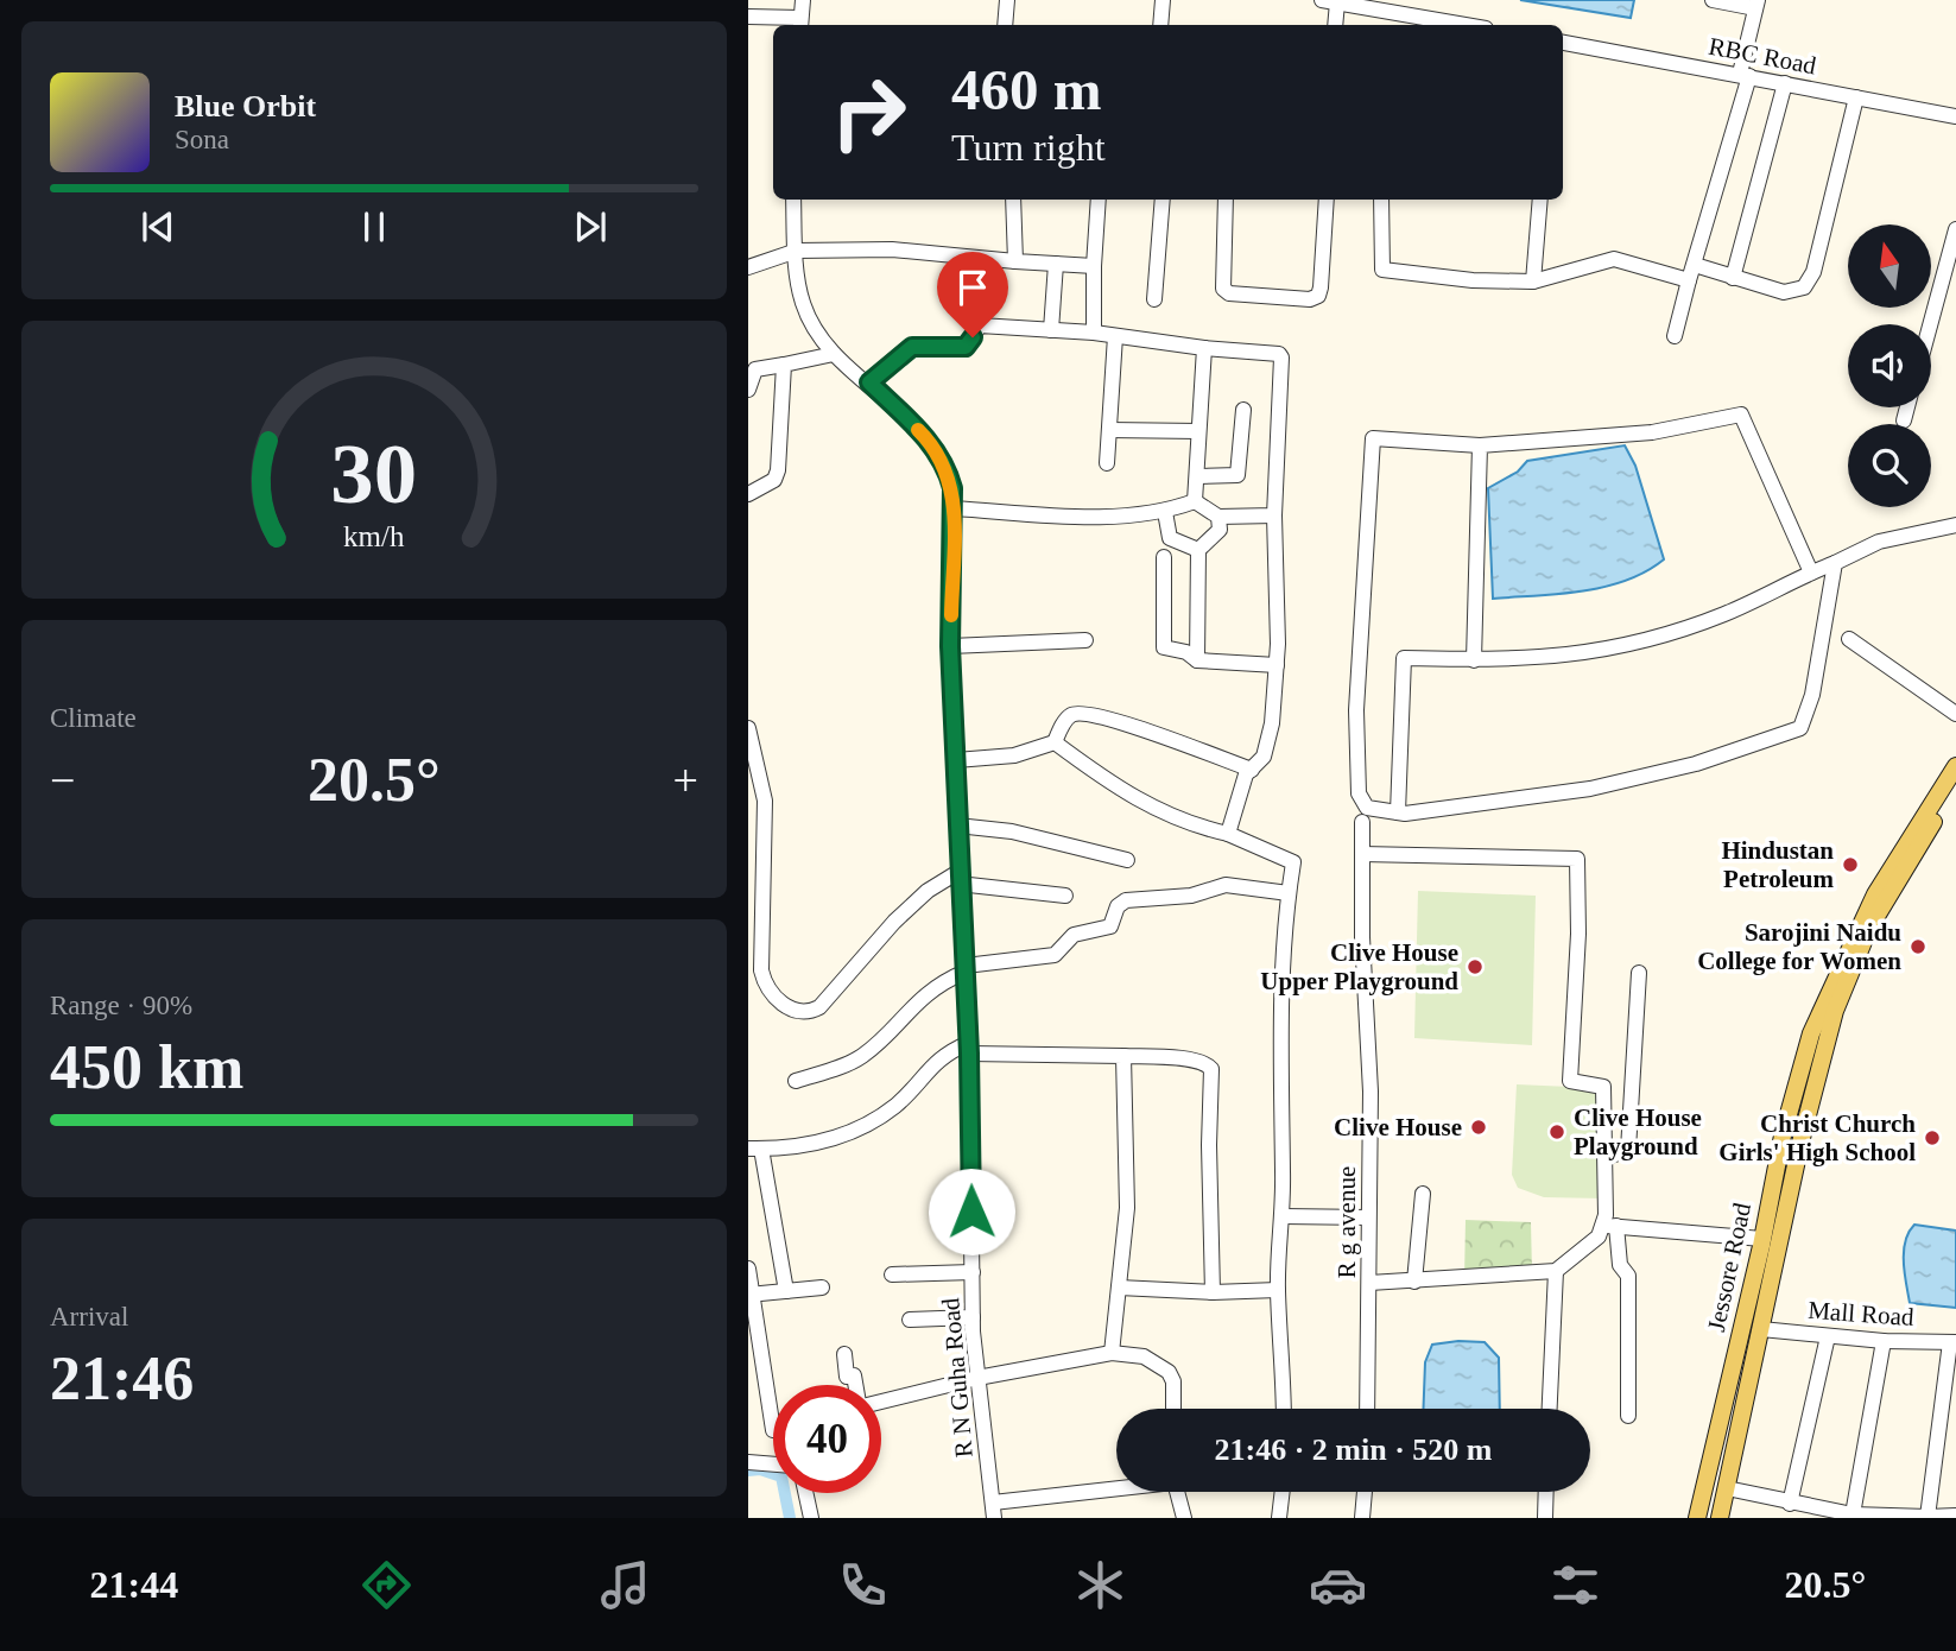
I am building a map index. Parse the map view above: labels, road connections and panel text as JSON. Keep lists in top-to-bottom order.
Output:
{
  "streets": {
    "main road": ["Jessore Road"],
    "street": [
      "RBC Road",
      "R g avenue",
      "Mall Road",
      "R N Guha Road"
    ]
  },
  "crossings": [
    ["Jessore Road", "Mall Road"]
  ],
  "places": [
    "Hindustan Petroleum",
    "Sarojini Naidu College for Women",
    "Clive House Upper Playground",
    "Clive House",
    "Clive House Playground",
    "Christ Church Girls' High School"
  ],
  "north": "top",
  "page": {
    "turn": ["460 m", "Turn right"],
    "song": ["Blue Orbit", "Sona"],
    "tile": [
      "Climate",
      ["Range · 90%", "450 km"],
      ["Arrival", "21:46"]
    ],
    "heat": ["−", "20.5°", "+"],
    "limit": "40",
    "trip": "21:46 · 2 min · 520 m",
    "tabs": ["21:44", "20.5°"],
    "gauge": ["30", "km/h"]
  }
}
